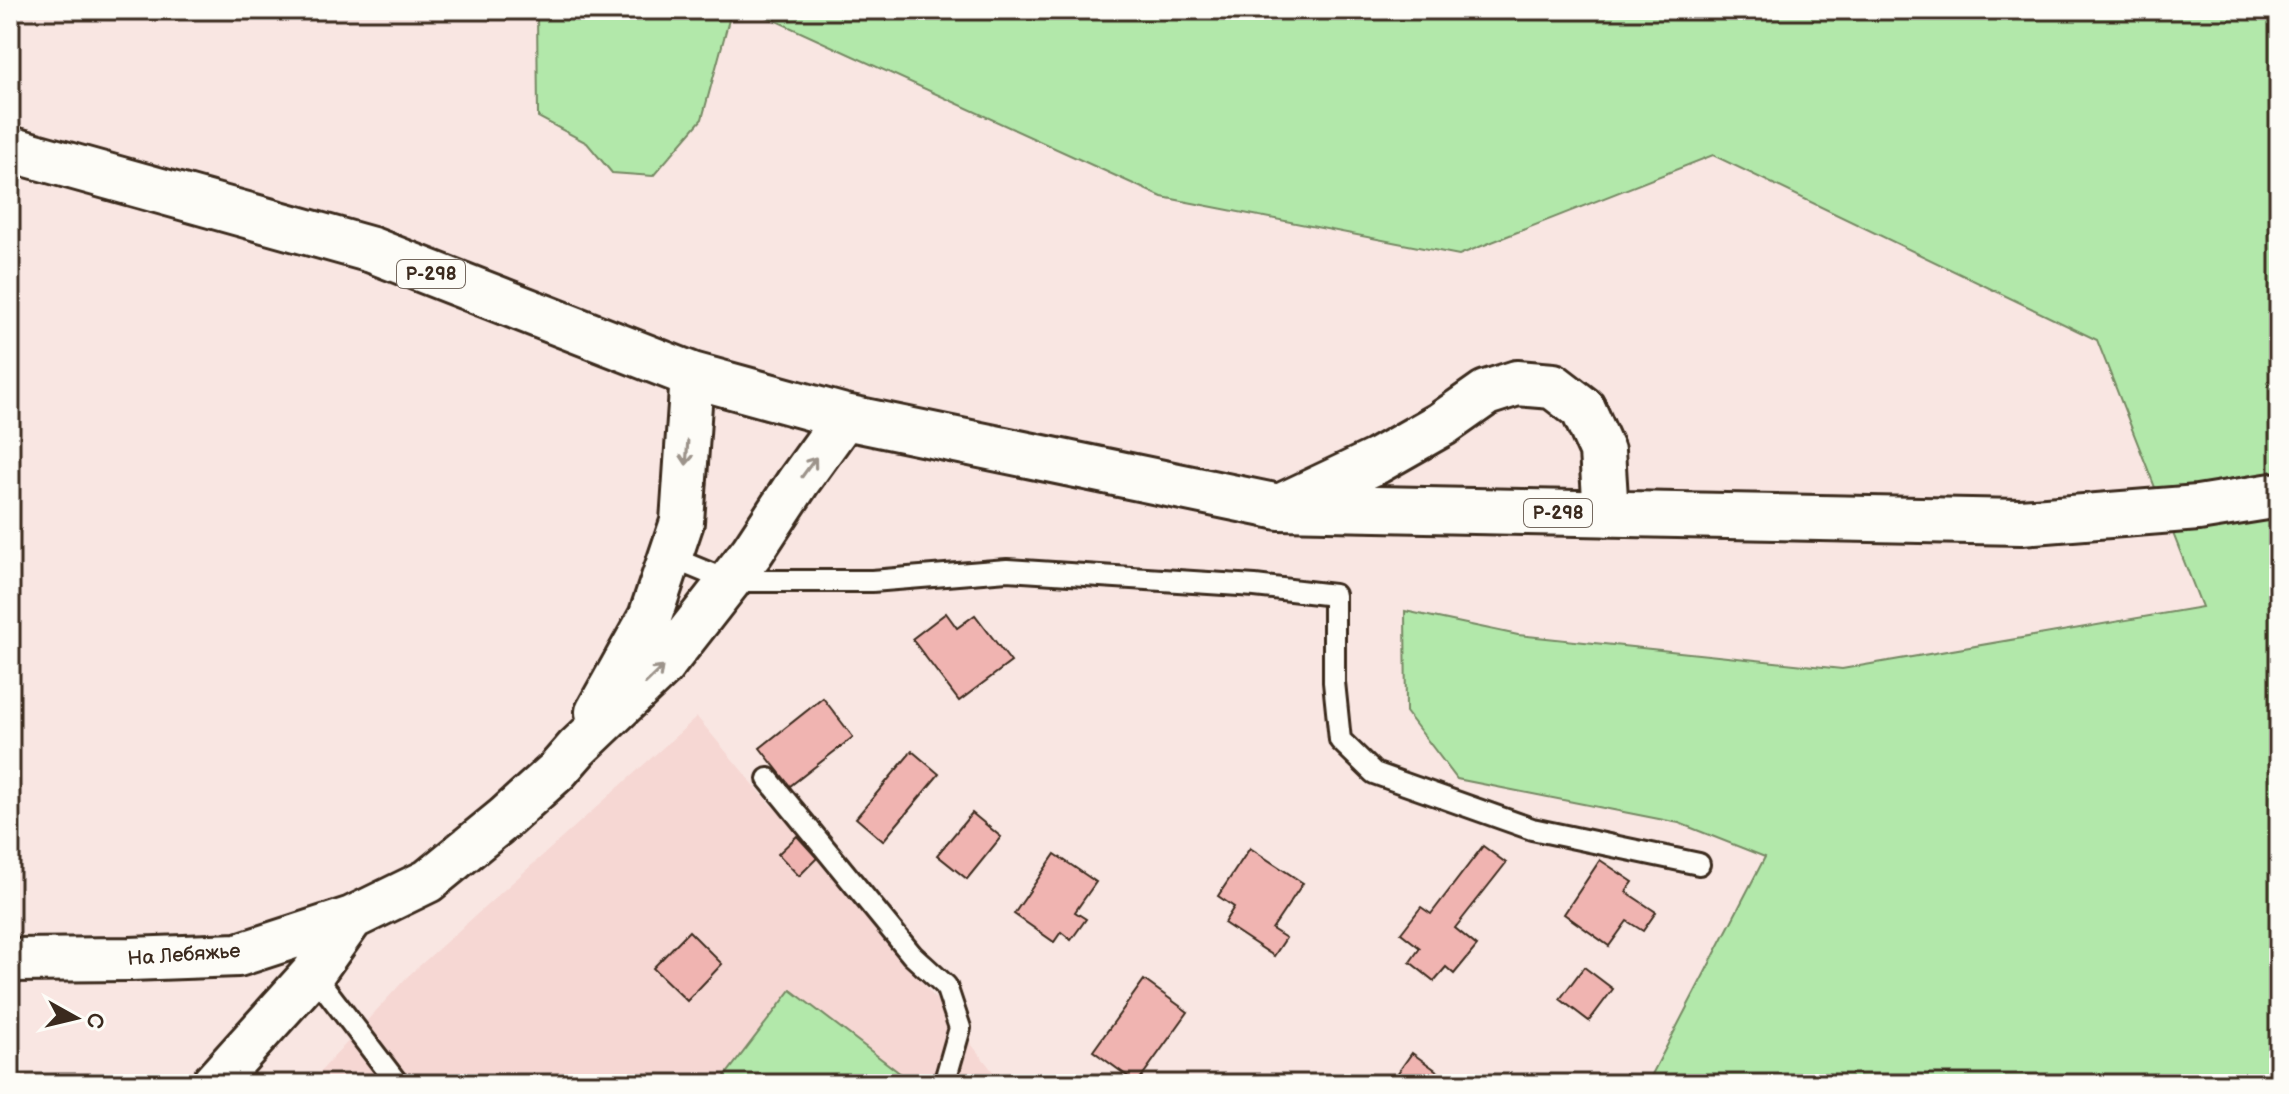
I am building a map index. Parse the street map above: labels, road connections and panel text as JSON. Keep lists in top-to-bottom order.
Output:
{
  "streets": {
    "highway": ["Р-298"],
    "street": ["На Лебяжье"]
  },
  "north": "right"
}
